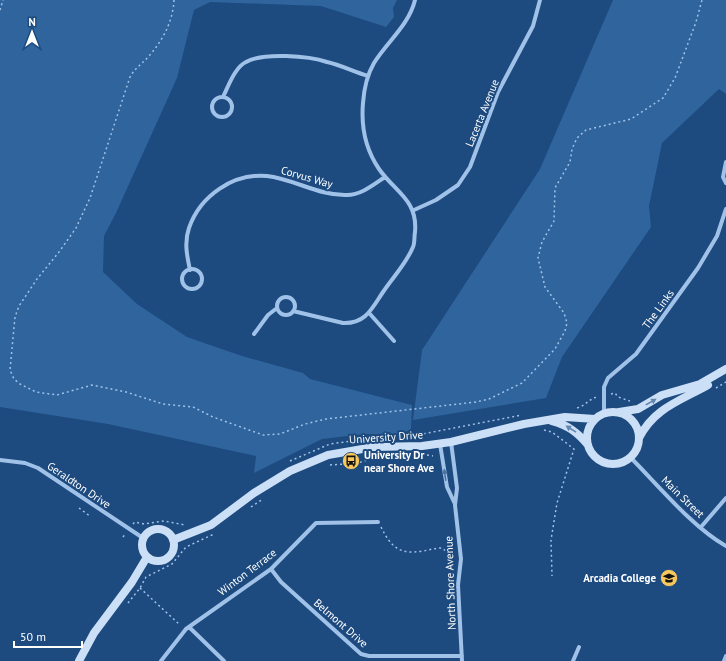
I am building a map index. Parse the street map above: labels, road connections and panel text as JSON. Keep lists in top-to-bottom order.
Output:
{
  "streets": {
    "street": [
      "Lacerta Avenue",
      "Corvus Way",
      "The Links",
      "University Drive",
      "Geraldton Drive",
      "Main Street",
      "Winton Terrace",
      "North Shore Avenue",
      "Belmont Drive"
    ]
  },
  "crossings": [
    ["The Links", "University Drive"],
    ["The Links", "Main Street"],
    ["University Drive", "Geraldton Drive"],
    ["University Drive", "Main Street"],
    ["University Drive", "North Shore Avenue"],
    ["Winton Terrace", "Belmont Drive"],
    ["North Shore Avenue", "Belmont Drive"]
  ],
  "places": {
    "bus stop": ["University Dr near Shore Ave"],
    "school or university": ["Arcadia College"]
  },
  "scale_bar": "50 m",
  "north": "top"
}
